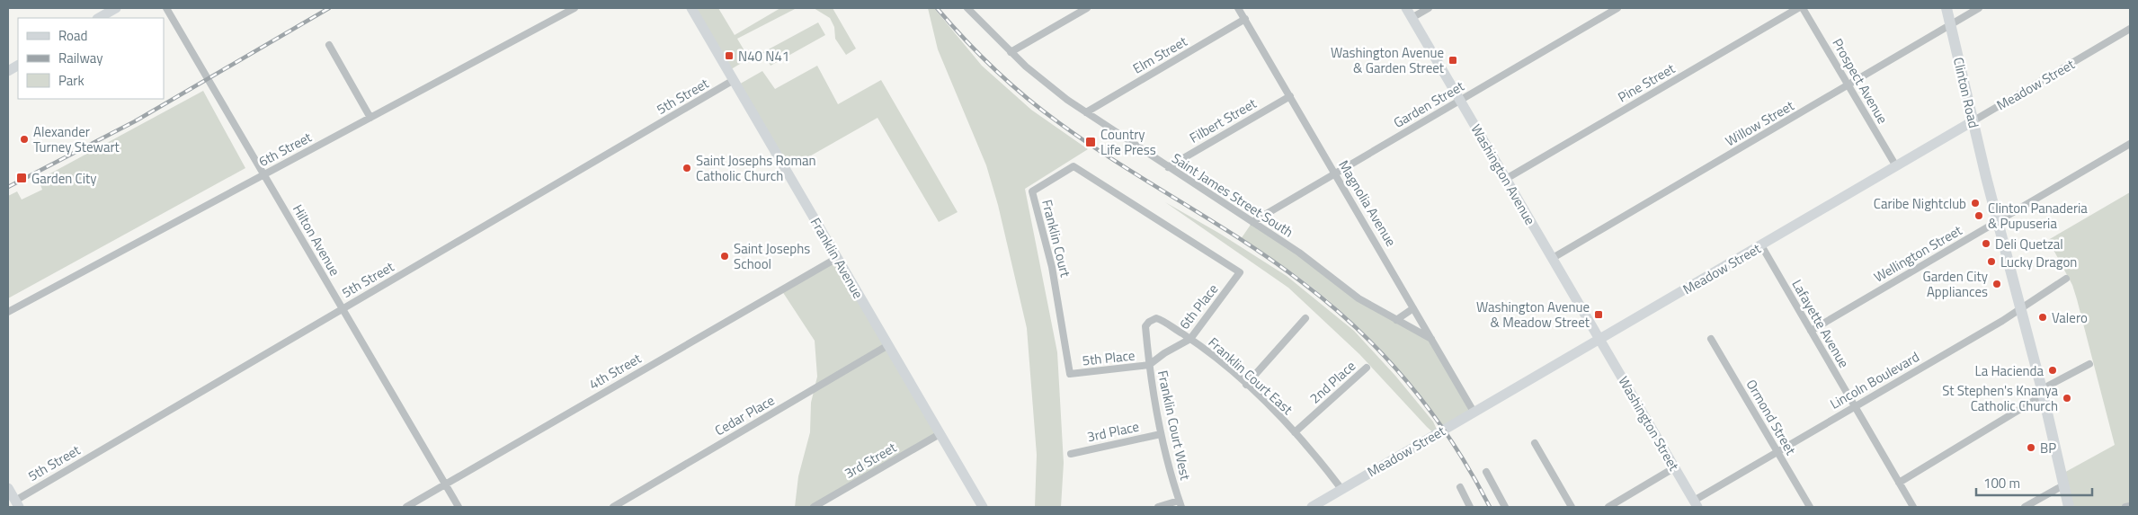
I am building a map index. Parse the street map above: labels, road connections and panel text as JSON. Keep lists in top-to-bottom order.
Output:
{
  "streets": {
    "main road": [
      "Meadow Street",
      "Clinton Road",
      "Washington Avenue",
      "Franklin Avenue",
      "Washington Street"
    ],
    "street": [
      "Elm Street",
      "Prospect Avenue",
      "Pine Street",
      "5th Street",
      "Garden Street",
      "Filbert Street",
      "Willow Street",
      "6th Street",
      "Saint James Street South",
      "Magnolia Avenue",
      "Franklin Court",
      "Hilton Avenue",
      "Wellington Street",
      "6th Place",
      "Lafayette Avenue",
      "5th Place",
      "4th Street",
      "Franklin Court East",
      "Lincoln Boulevard",
      "2nd Place",
      "Cedar Place",
      "Ormond Street",
      "Franklin Court West",
      "3rd Place",
      "3rd Street"
    ]
  },
  "crossings": [
    ["Elm Street", "Saint James Street South"],
    ["Elm Street", "Magnolia Avenue"],
    ["Prospect Avenue", "Meadow Street"],
    ["Prospect Avenue", "Willow Street"],
    ["Pine Street", "Washington Avenue"],
    ["Meadow Street", "Clinton Road"],
    ["Meadow Street", "Washington Avenue"],
    ["Meadow Street", "Magnolia Avenue"],
    ["Meadow Street", "Lafayette Avenue"],
    ["Meadow Street", "Franklin Court East"],
    ["Meadow Street", "Washington Street"],
    ["Clinton Road", "Willow Street"],
    ["Clinton Road", "Wellington Street"],
    ["Clinton Road", "Lincoln Boulevard"],
    ["5th Street", "Hilton Avenue"],
    ["5th Street", "Franklin Avenue"],
    ["Garden Street", "Washington Avenue"],
    ["Garden Street", "Saint James Street South"],
    ["Garden Street", "Magnolia Avenue"],
    ["Filbert Street", "Saint James Street South"],
    ["Filbert Street", "Magnolia Avenue"],
    ["Willow Street", "Washington Avenue"],
    ["6th Street", "Hilton Avenue"],
    ["Washington Avenue", "Washington Street"],
    ["Saint James Street South", "Magnolia Avenue"],
    ["Franklin Court", "6th Place"],
    ["Franklin Court", "5th Place"],
    ["Hilton Avenue", "4th Street"],
    ["Wellington Street", "Lafayette Avenue"],
    ["Franklin Avenue", "4th Street"],
    ["Franklin Avenue", "Cedar Place"],
    ["Franklin Avenue", "3rd Street"],
    ["6th Place", "5th Place"],
    ["6th Place", "Franklin Court East"],
    ["6th Place", "Franklin Court West"],
    ["Lafayette Avenue", "Lincoln Boulevard"],
    ["5th Place", "Franklin Court West"],
    ["Franklin Court East", "2nd Place"],
    ["Franklin Court East", "Franklin Court West"],
    ["Lincoln Boulevard", "Ormond Street"],
    ["Lincoln Boulevard", "Washington Street"],
    ["Franklin Court West", "3rd Place"]
  ],
  "places": {
    "transit": [
      "N40 N41",
      "Washington Avenue & Garden Street",
      "Country Life Press",
      "Garden City",
      "Washington Avenue & Meadow Street"
    ],
    "other": [
      "Alexander Turney Stewart",
      "Saint Josephs Roman Catholic Church",
      "Caribe Nightclub",
      "Clinton Panaderia & Pupuseria",
      "Deli Quetzal",
      "Saint Josephs School",
      "Lucky Dragon",
      "Garden City Appliances",
      "Valero",
      "La Hacienda",
      "St Stephen's Knanya Catholic Church",
      "BP"
    ]
  },
  "legend": ["Road", "Railway", "Park"],
  "scale_bar": "100 m"
}
